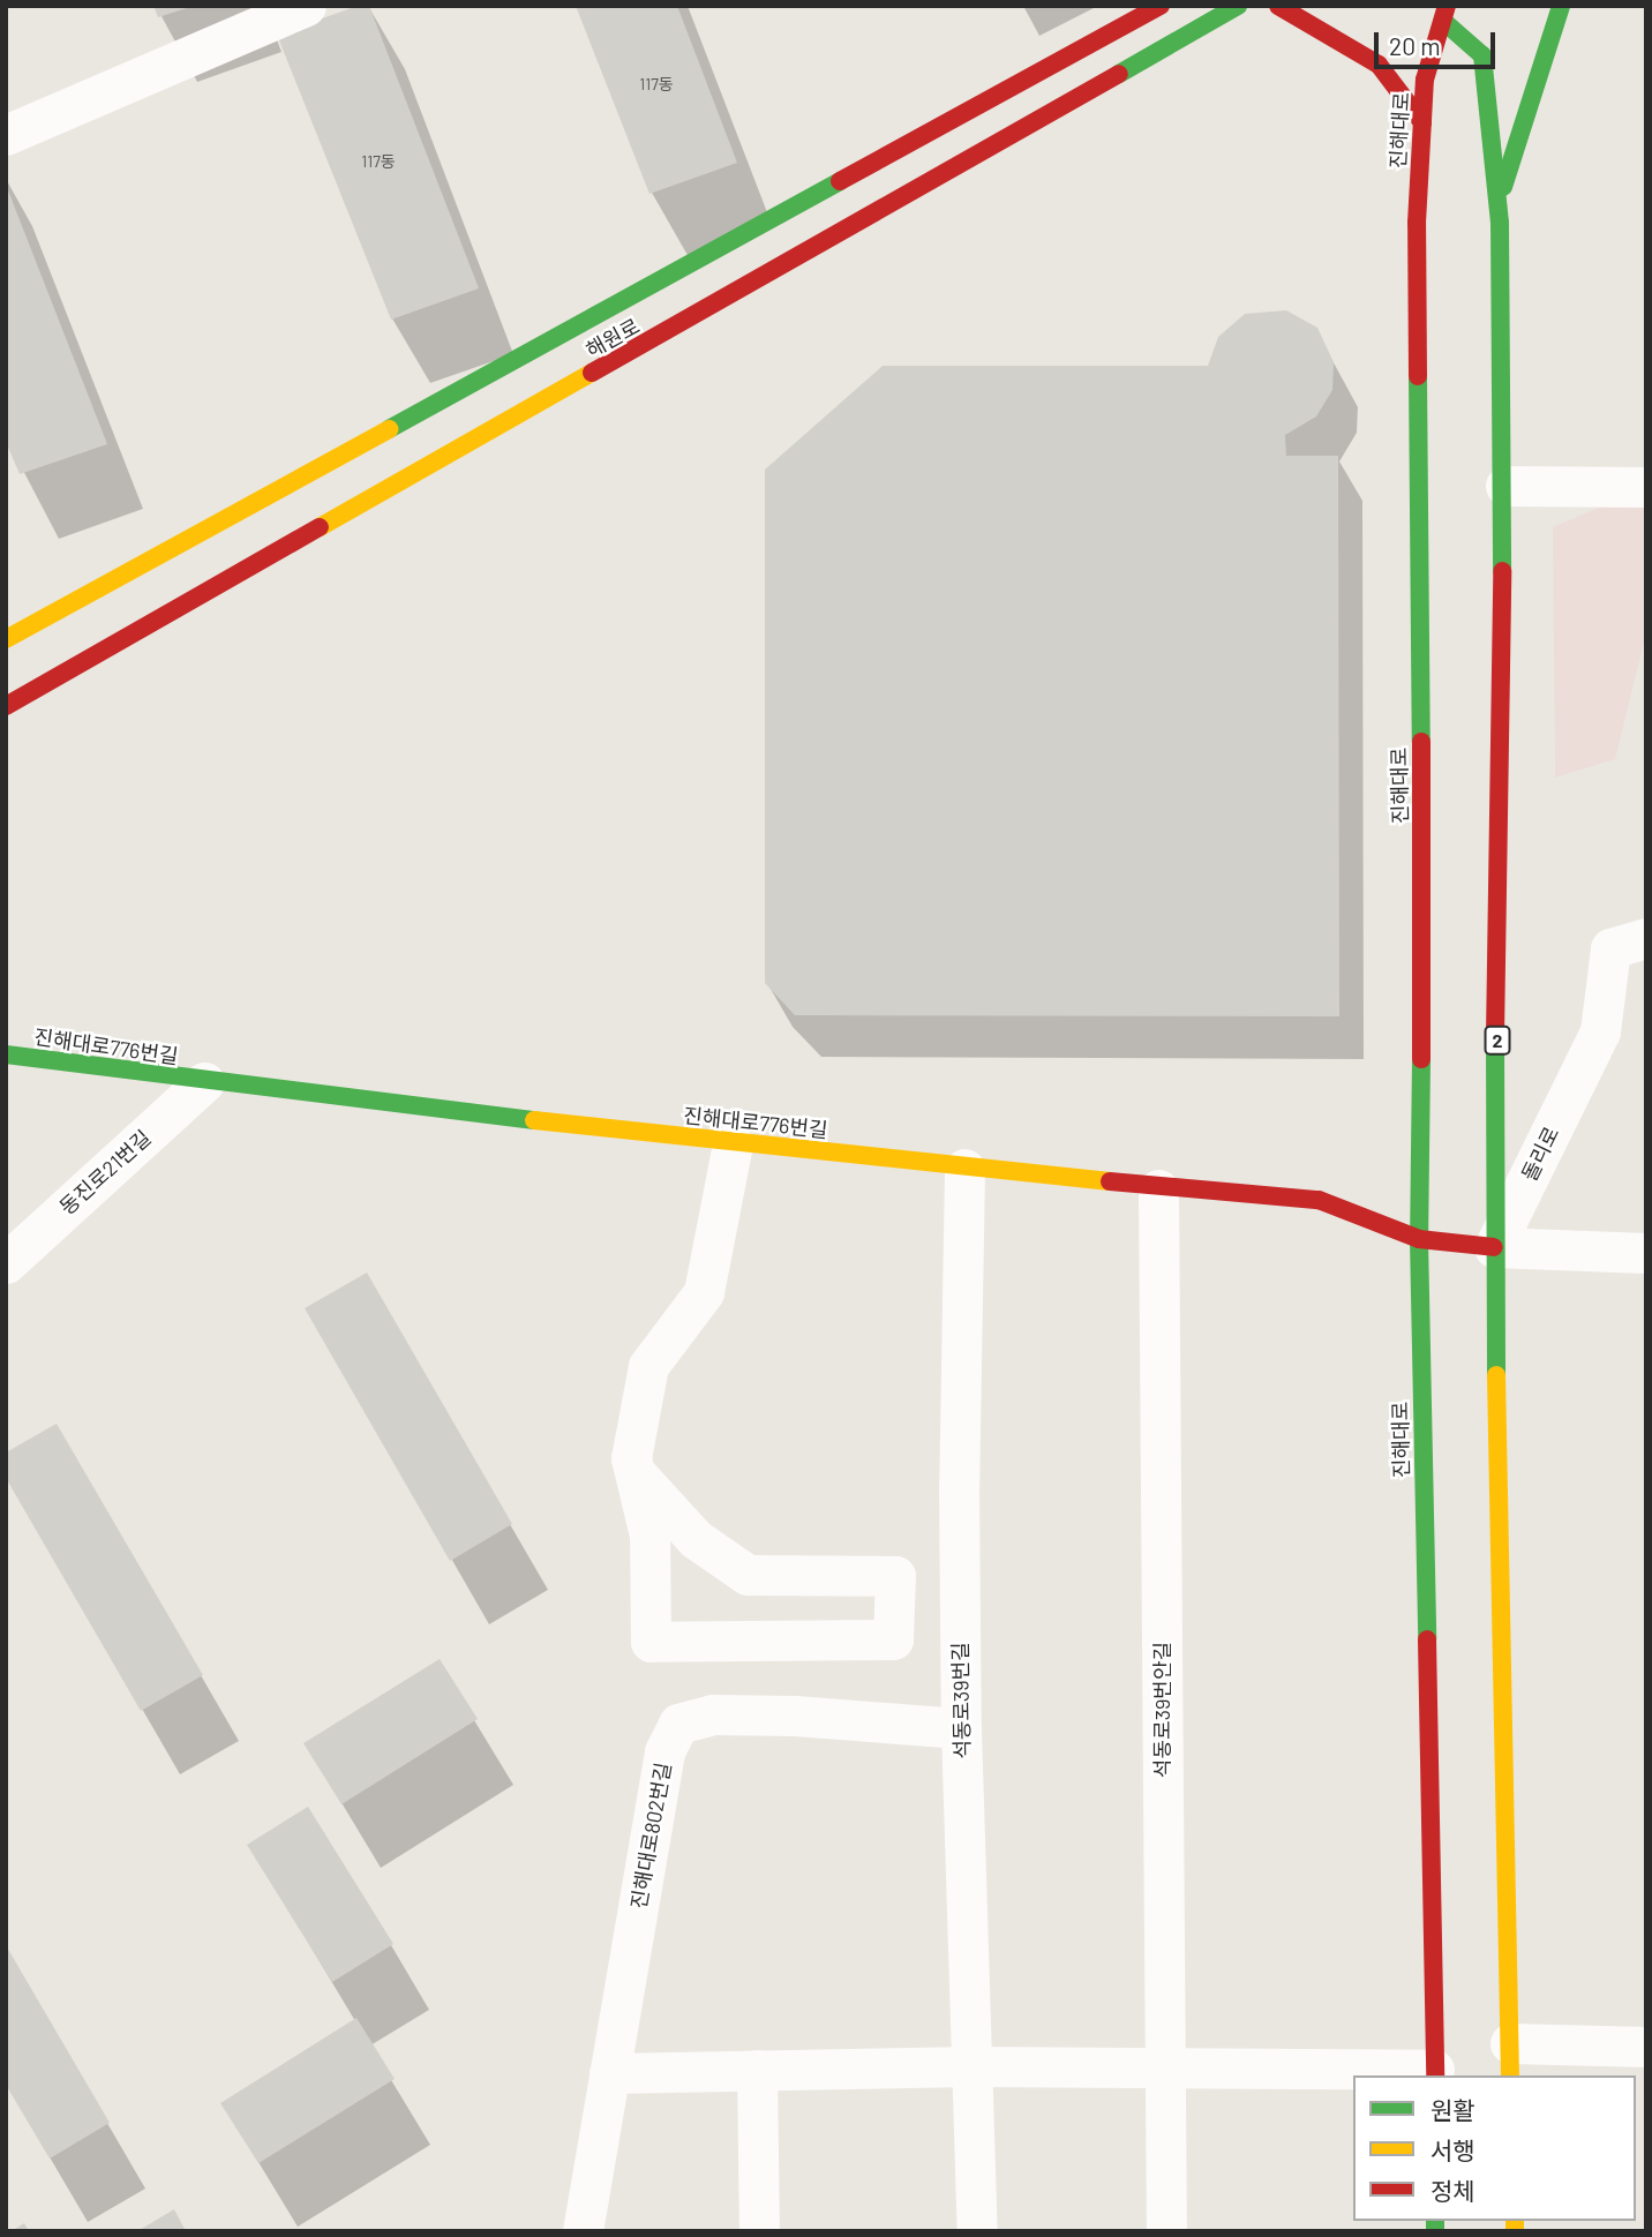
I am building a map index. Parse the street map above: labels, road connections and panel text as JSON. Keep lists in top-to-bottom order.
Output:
{
  "streets": {
    "main road": [
      "진해대로",
      "해원로",
      "2",
      "진해대로776번길"
    ],
    "street": [
      "돌리로",
      "동진로21번길",
      "석동로39번길",
      "석동로39번안길",
      "진해대로802번길"
    ]
  },
  "crossings": [
    ["진해대로", "진해대로776번길"],
    ["진해대로", "돌리로"],
    ["진해대로776번길", "돌리로"],
    ["진해대로776번길", "동진로21번길"],
    ["진해대로776번길", "석동로39번길"],
    ["진해대로776번길", "석동로39번안길"],
    ["석동로39번길", "진해대로802번길"]
  ],
  "house_numbers": ["117동", "117동"],
  "legend": ["원활", "서행", "정체"],
  "scale_bar": "20 m"
}
